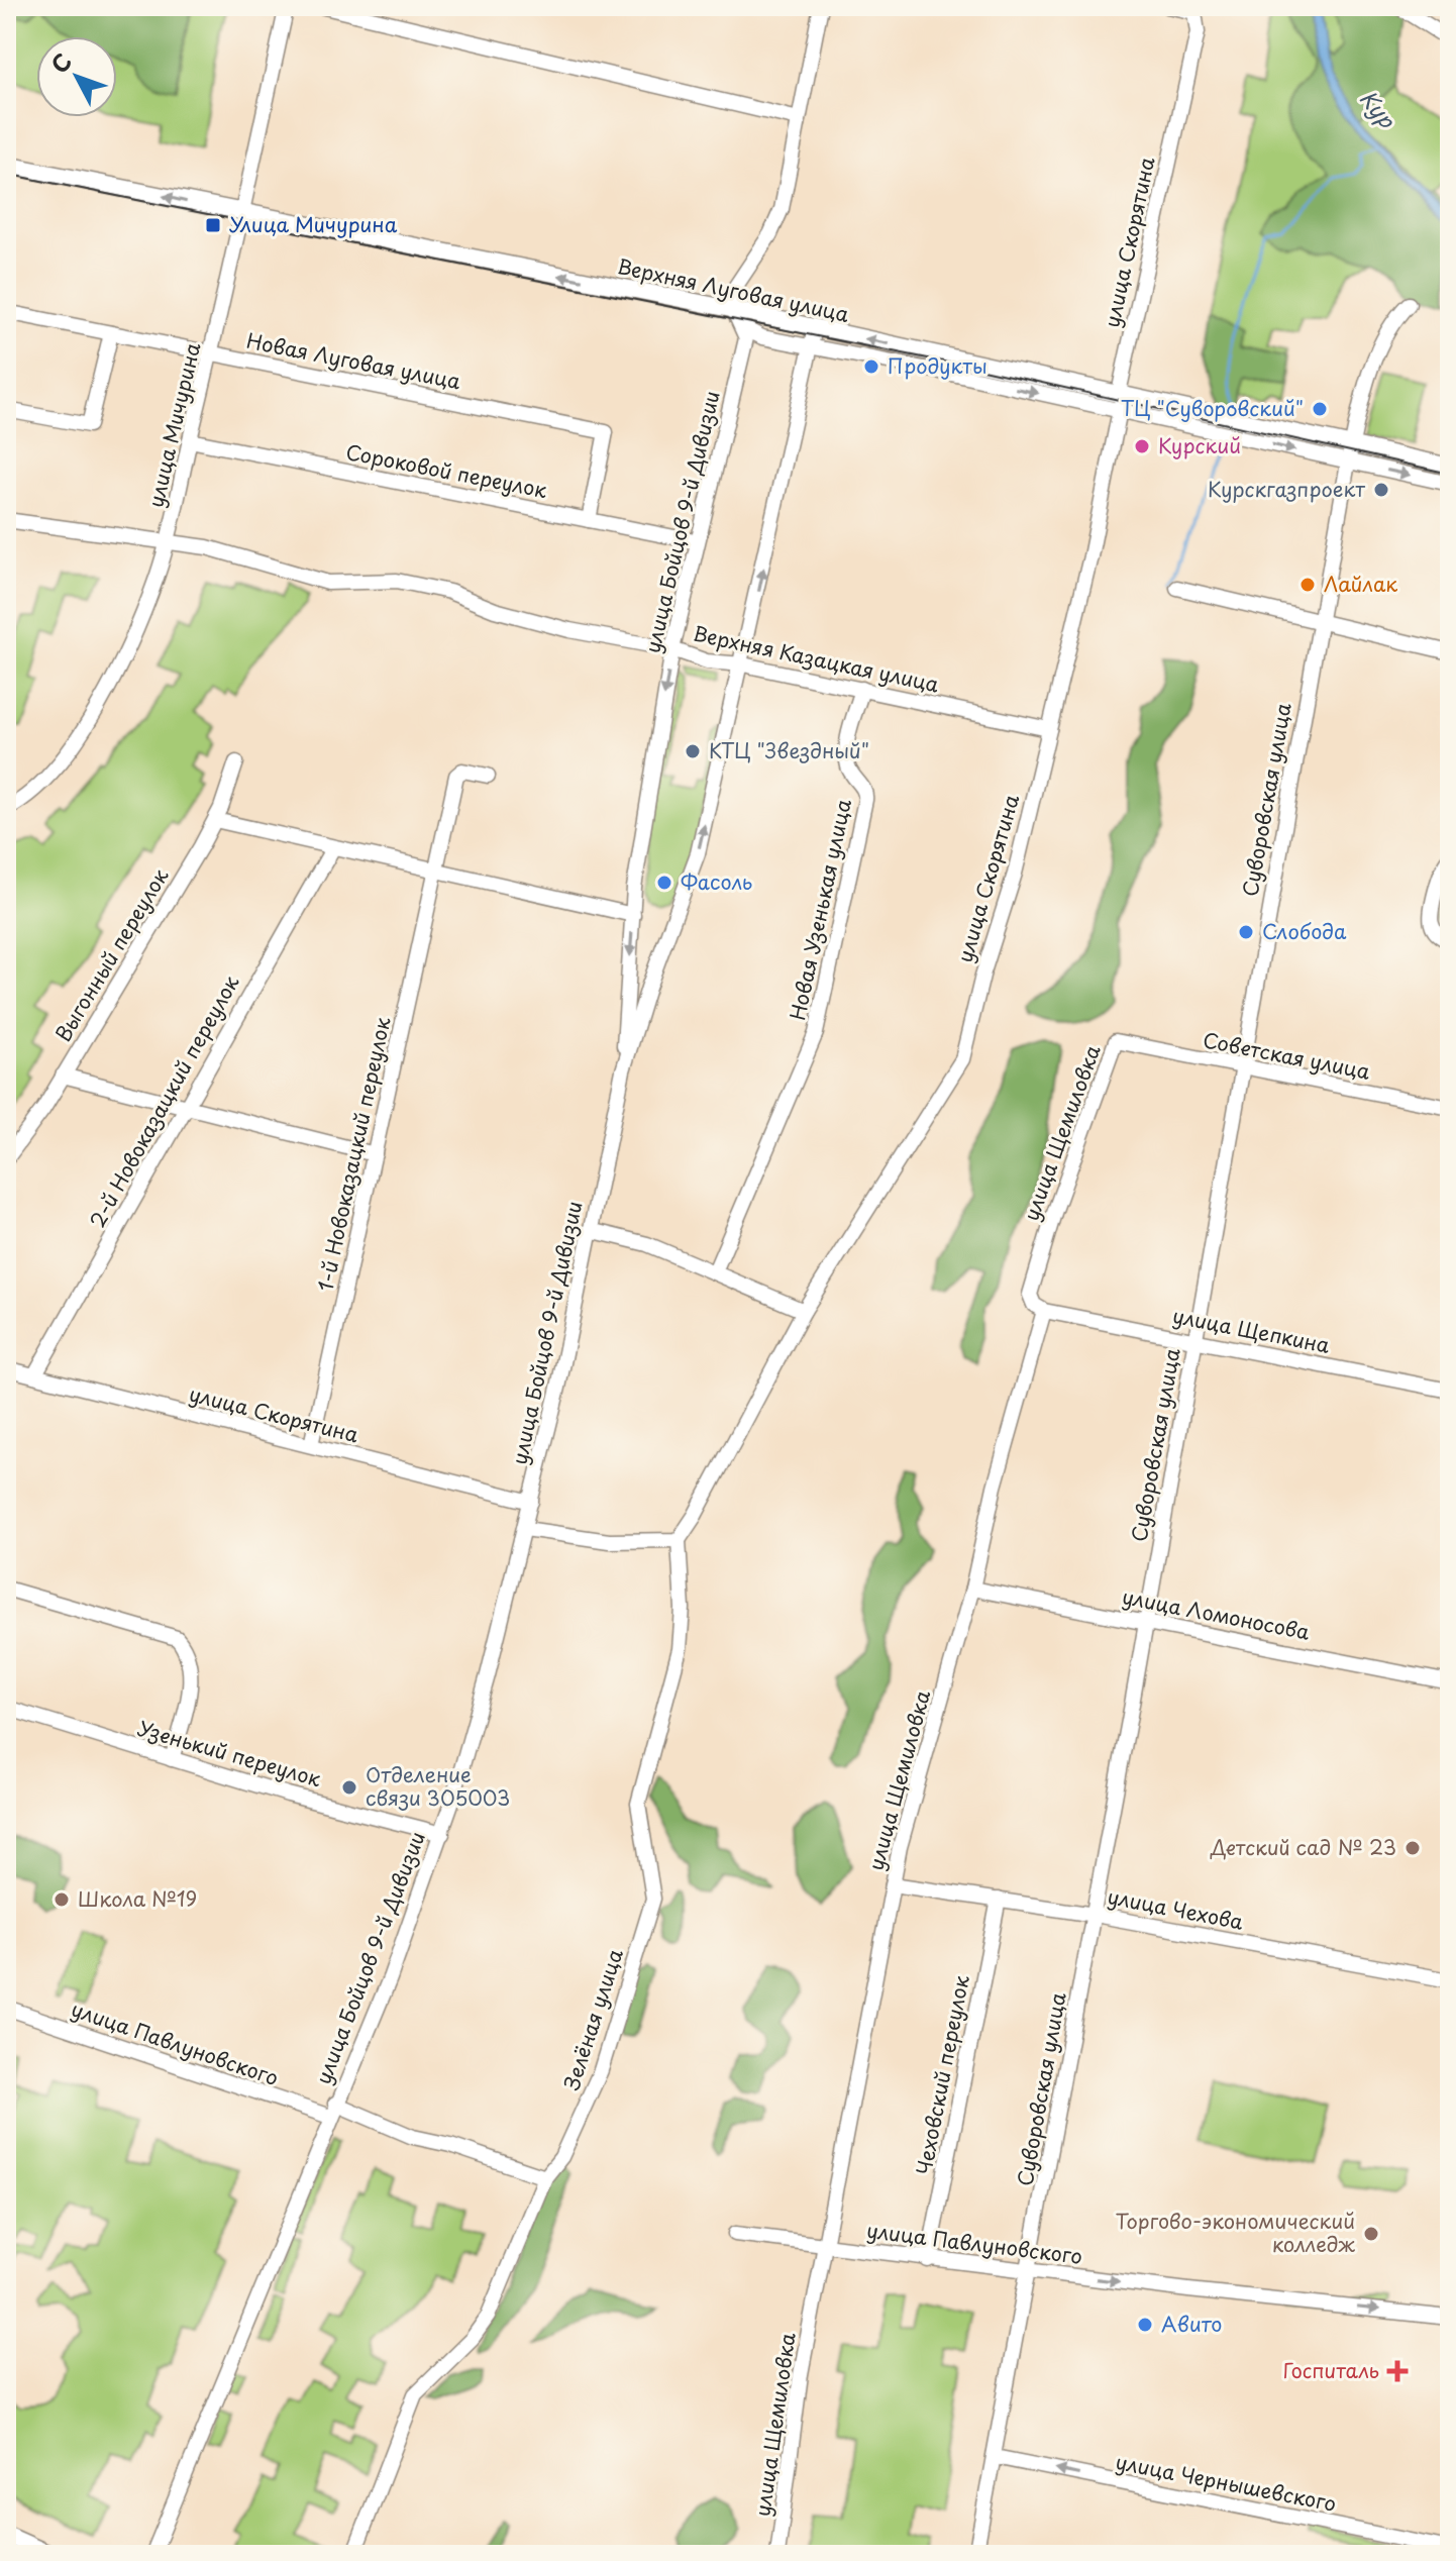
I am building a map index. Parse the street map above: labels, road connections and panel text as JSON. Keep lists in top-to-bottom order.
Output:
{
  "streets": {
    "main road": ["Верхняя Луговая улица"],
    "street": [
      "улица Скорятина",
      "Новая Луговая улица",
      "улица Мичурина",
      "Сороковой переулок",
      "улица Бойцов 9-й Дивизии",
      "Верхняя Казацкая улица",
      "Суворовская улица",
      "Новая Узенькая улица",
      "Выгонный переулок",
      "Советская улица",
      "2-й Новоказацкий переулок",
      "улица Щемиловка",
      "1-й Новоказацкий переулок",
      "улица Щепкина",
      "улица Ломоносова",
      "Узенький переулок",
      "улица Чехова",
      "Зелёная улица",
      "улица Павлуновского",
      "Чеховский переулок",
      "улица Чернышевского"
    ]
  },
  "crossings": [
    ["улица Скорятина", "Верхняя Луговая улица"],
    ["улица Скорятина", "улица Бойцов 9-й Дивизии"],
    ["улица Скорятина", "Верхняя Казацкая улица"],
    ["улица Скорятина", "2-й Новоказацкий переулок"],
    ["улица Скорятина", "1-й Новоказацкий переулок"],
    ["улица Скорятина", "Зелёная улица"],
    ["Верхняя Луговая улица", "улица Мичурина"],
    ["Верхняя Луговая улица", "улица Бойцов 9-й Дивизии"],
    ["Верхняя Луговая улица", "Суворовская улица"],
    ["Новая Луговая улица", "улица Мичурина"],
    ["Новая Луговая улица", "Сороковой переулок"],
    ["улица Мичурина", "Сороковой переулок"],
    ["улица Мичурина", "Верхняя Казацкая улица"],
    ["Сороковой переулок", "улица Бойцов 9-й Дивизии"],
    ["улица Бойцов 9-й Дивизии", "Верхняя Казацкая улица"],
    ["улица Бойцов 9-й Дивизии", "Узенький переулок"],
    ["улица Бойцов 9-й Дивизии", "улица Павлуновского"],
    ["Верхняя Казацкая улица", "Новая Узенькая улица"],
    ["Суворовская улица", "Советская улица"],
    ["Суворовская улица", "улица Щепкина"],
    ["Суворовская улица", "улица Ломоносова"],
    ["Суворовская улица", "улица Чехова"],
    ["Суворовская улица", "улица Павлуновского"],
    ["Суворовская улица", "улица Чернышевского"],
    ["Советская улица", "улица Щемиловка"],
    ["улица Щемиловка", "улица Щепкина"],
    ["улица Щемиловка", "улица Ломоносова"],
    ["улица Щемиловка", "улица Чехова"],
    ["улица Щемиловка", "улица Павлуновского"],
    ["улица Чехова", "Чеховский переулок"],
    ["Зелёная улица", "улица Павлуновского"],
    ["улица Павлуновского", "Чеховский переулок"]
  ],
  "one_way": ["улица Чернышевского"],
  "water": ["Кур"],
  "places": {
    "transit": ["Улица Мичурина"],
    "other": [
      "Продукты",
      "ТЦ \"Суворовский\"",
      "Курский",
      "Курскгазпроект",
      "Лайлак",
      "КТЦ \"Звездный\"",
      "Фасоль",
      "Слобода",
      "Отделение связи 305003",
      "Детский сад № 23",
      "Школа №19",
      "Торгово-экономический колледж",
      "Авито"
    ],
    "health": ["Госпиталь"]
  },
  "north": "top left"
}
